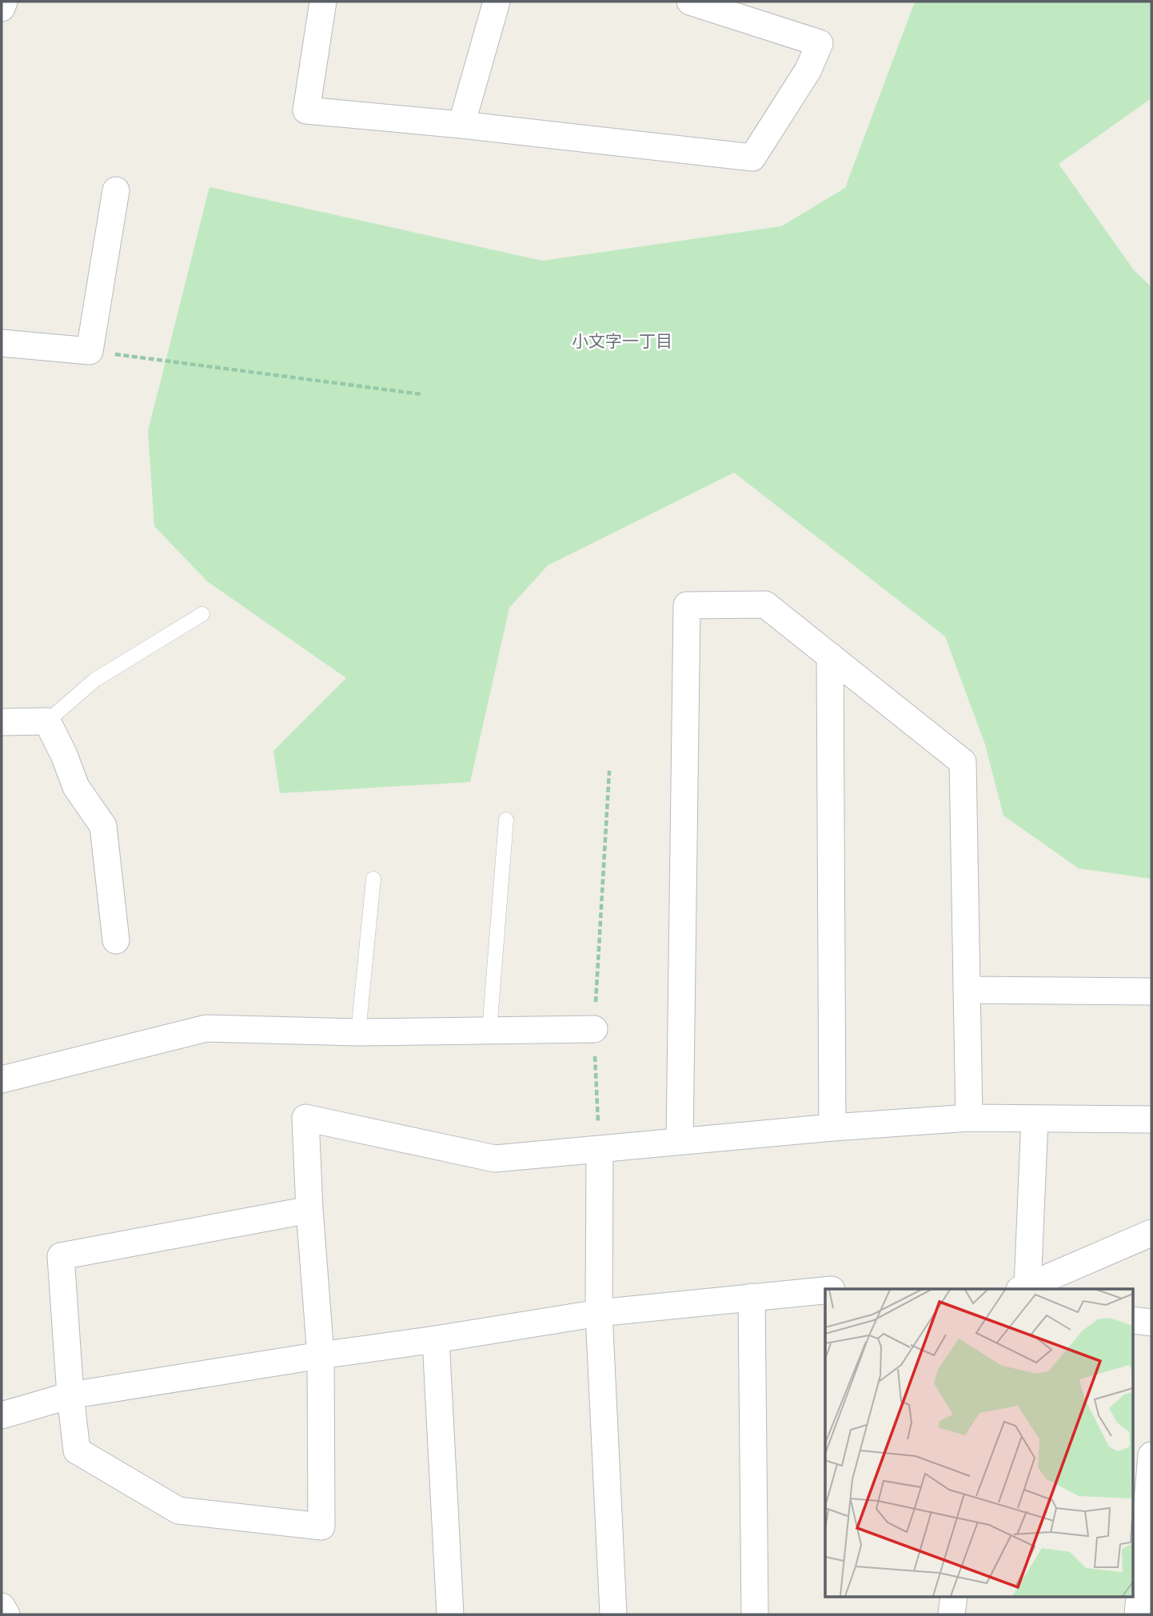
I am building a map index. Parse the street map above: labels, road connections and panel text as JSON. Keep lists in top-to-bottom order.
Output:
{
  "districts": ["小文字一丁目"]
}
